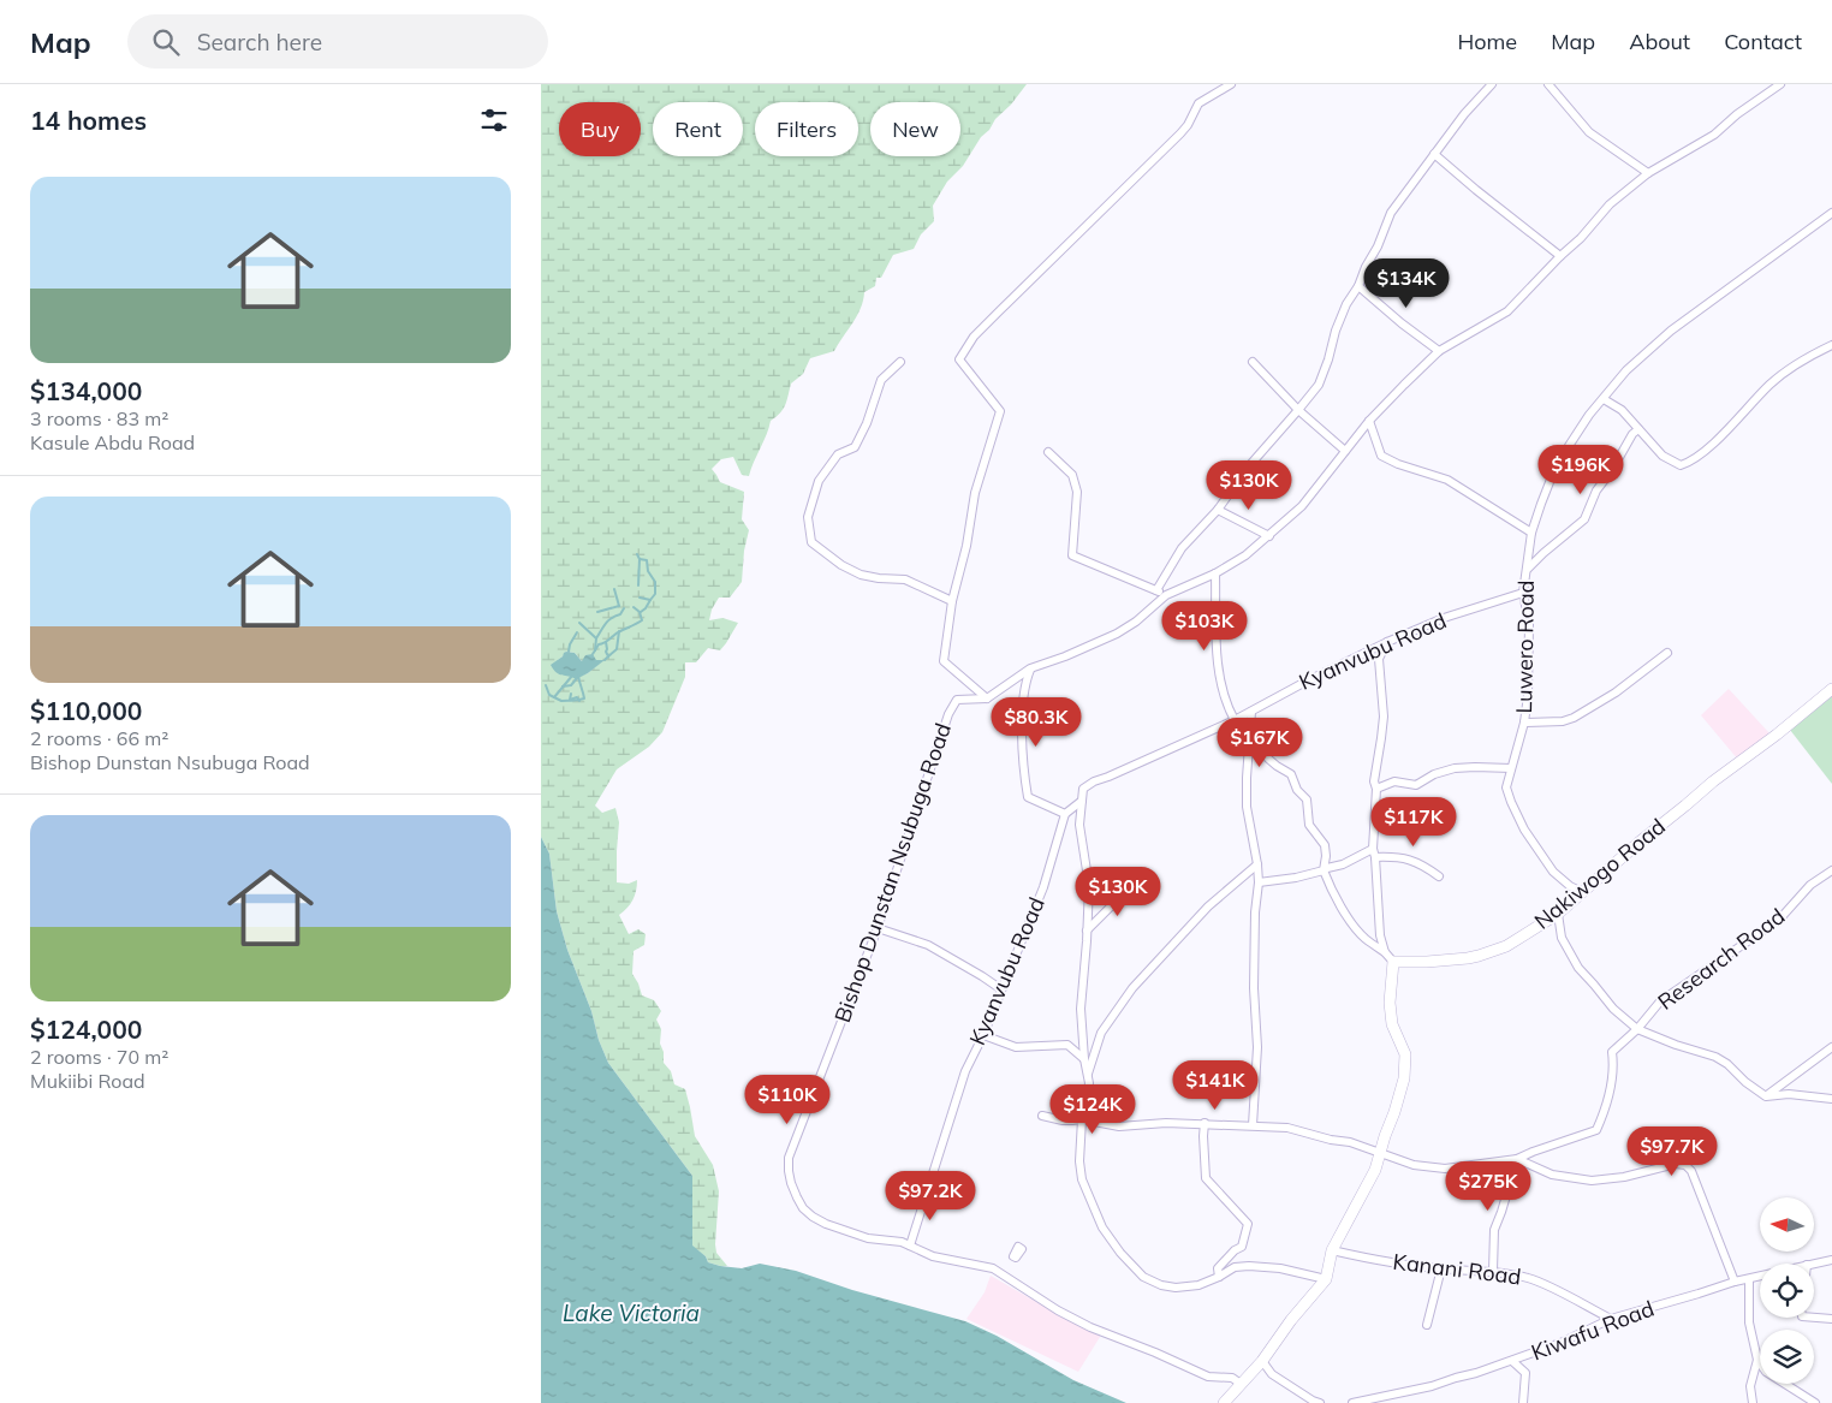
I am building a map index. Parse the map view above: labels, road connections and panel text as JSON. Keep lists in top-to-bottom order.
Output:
{
  "streets": {
    "street": [
      "Luwero Road",
      "Kyanvubu Road",
      "Bishop Dunstan Nsubuga Road",
      "Nakiwogo Road",
      "Research Road",
      "Kanani Road",
      "Kiwafu Road"
    ]
  },
  "crossings": [
    ["Luwero Road", "Kyanvubu Road"],
    ["Luwero Road", "Nakiwogo Road"],
    ["Kyanvubu Road", "Bishop Dunstan Nsubuga Road"],
    ["Kanani Road", "Kiwafu Road"]
  ],
  "water": ["Lake Victoria"],
  "north": "left",
  "page": {
    "header": "Map",
    "search": "Search here",
    "nav": [
      "Home",
      "Map",
      "About",
      "Contact"
    ],
    "heading": "14 homes",
    "chip": [
      "Buy",
      "Rent",
      "Filters",
      "New"
    ],
    "list": [
      {
        "name": "$134,000",
        "note": "3 rooms · 83 m² · Kasule Abdu Road"
      },
      {
        "name": "$110,000",
        "note": "2 rooms · 66 m² · Bishop Dunstan Nsubuga Road"
      },
      {
        "name": "$124,000",
        "note": "2 rooms · 70 m² · Mukiibi Road"
      }
    ],
    "price": [
      "$134K",
      "$196K",
      "$130K",
      "$103K",
      "$80.3K",
      "$167K",
      "$117K",
      "$130K",
      "$141K",
      "$110K",
      "$124K",
      "$97.7K",
      "$275K",
      "$97.2K"
    ]
  }
}
